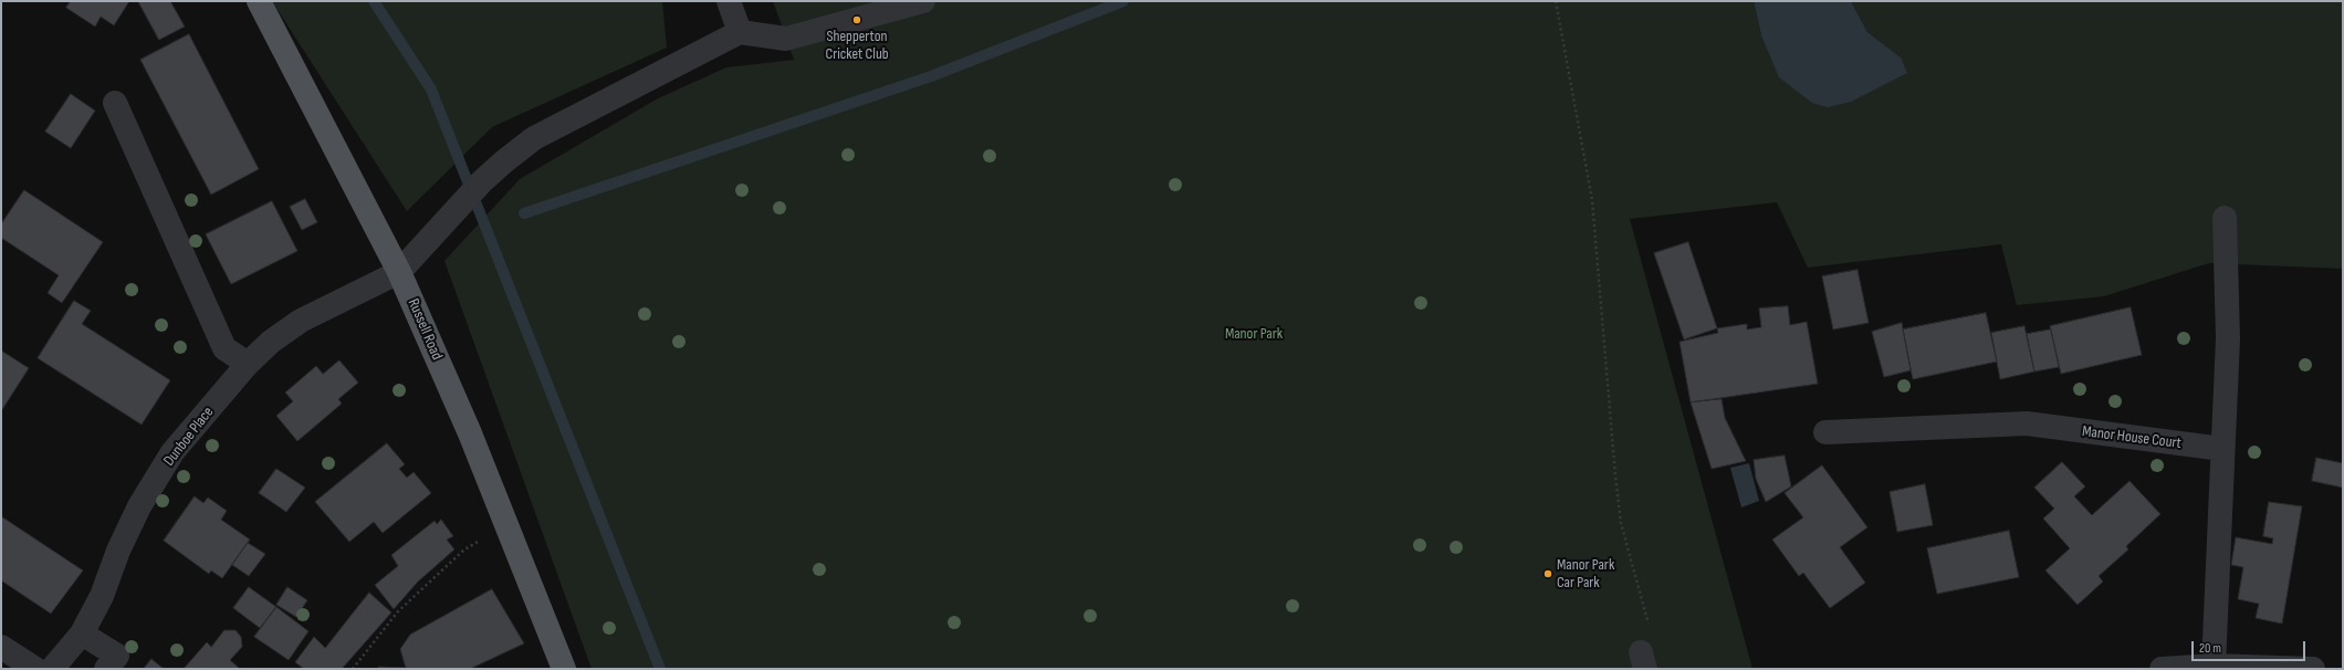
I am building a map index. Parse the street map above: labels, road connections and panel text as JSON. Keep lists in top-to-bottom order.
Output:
{
  "streets": {
    "main road": ["Russell Road"],
    "street": ["Dunboe Place", "Manor House Court"]
  },
  "crossings": [
    ["Russell Road", "Dunboe Place"]
  ],
  "parks": ["Manor Park"],
  "places": ["Shepperton Cricket Club", "Manor Park Car Park"],
  "scale_bar": "20 m"
}
